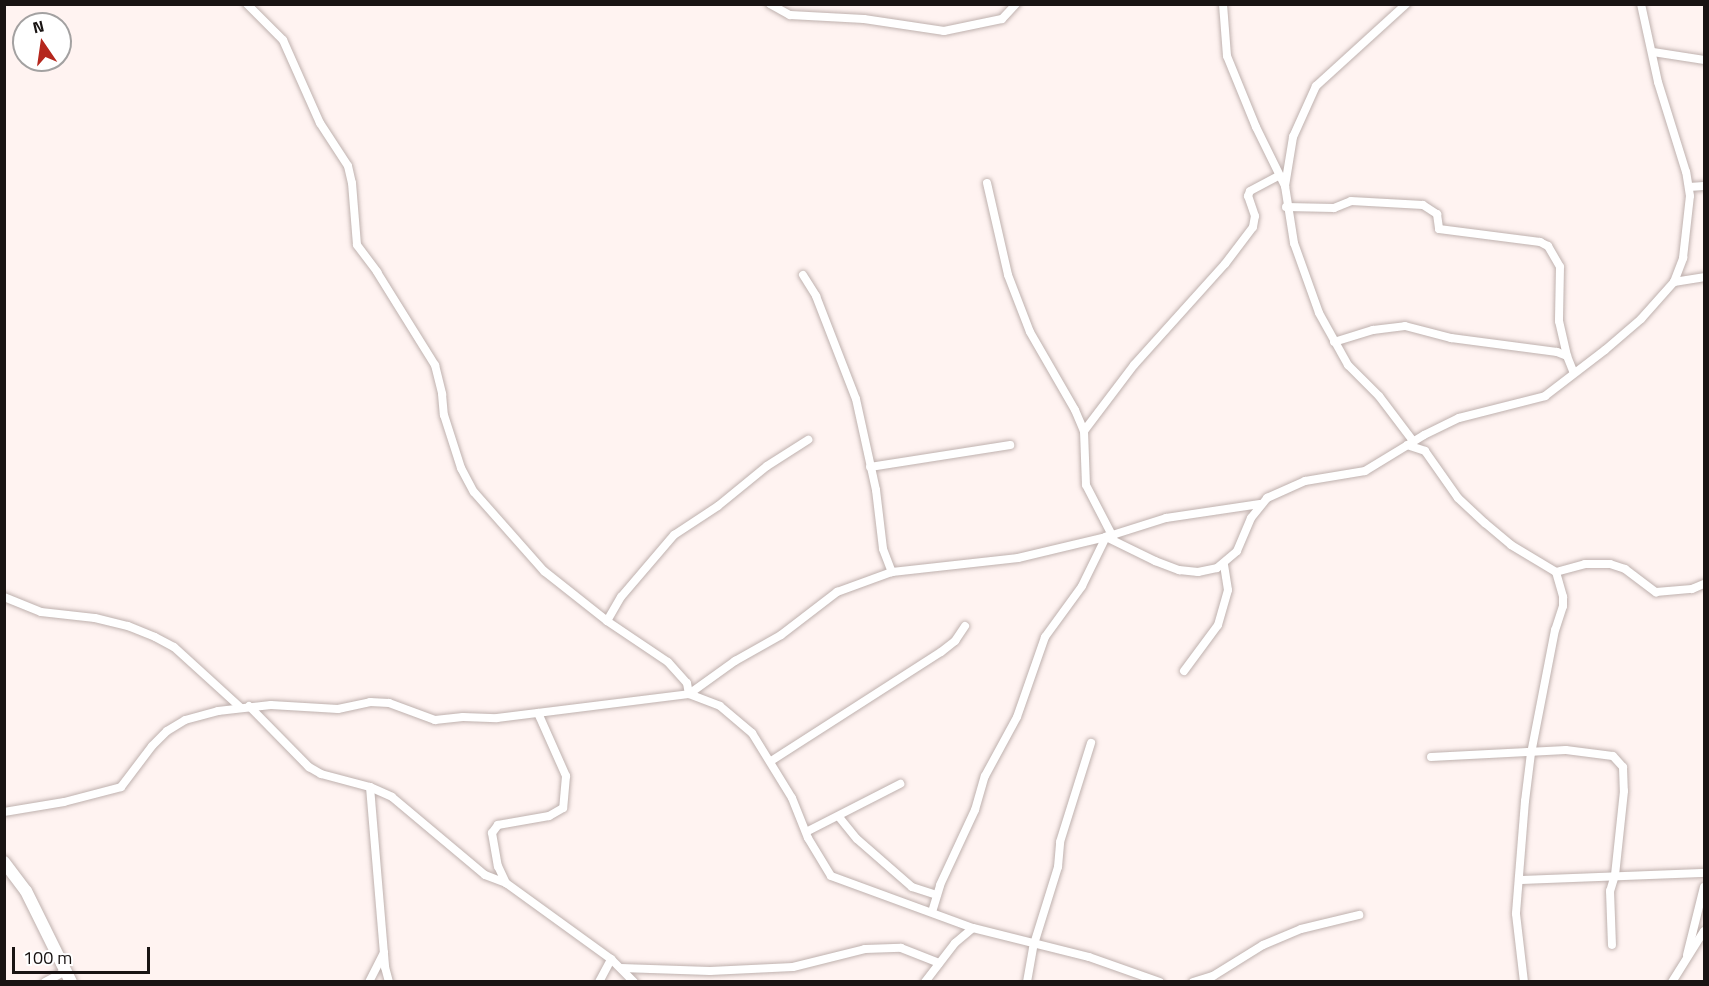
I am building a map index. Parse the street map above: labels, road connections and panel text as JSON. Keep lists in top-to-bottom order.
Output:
{
  "scale_bar": "100 m",
  "north": "top"
}
